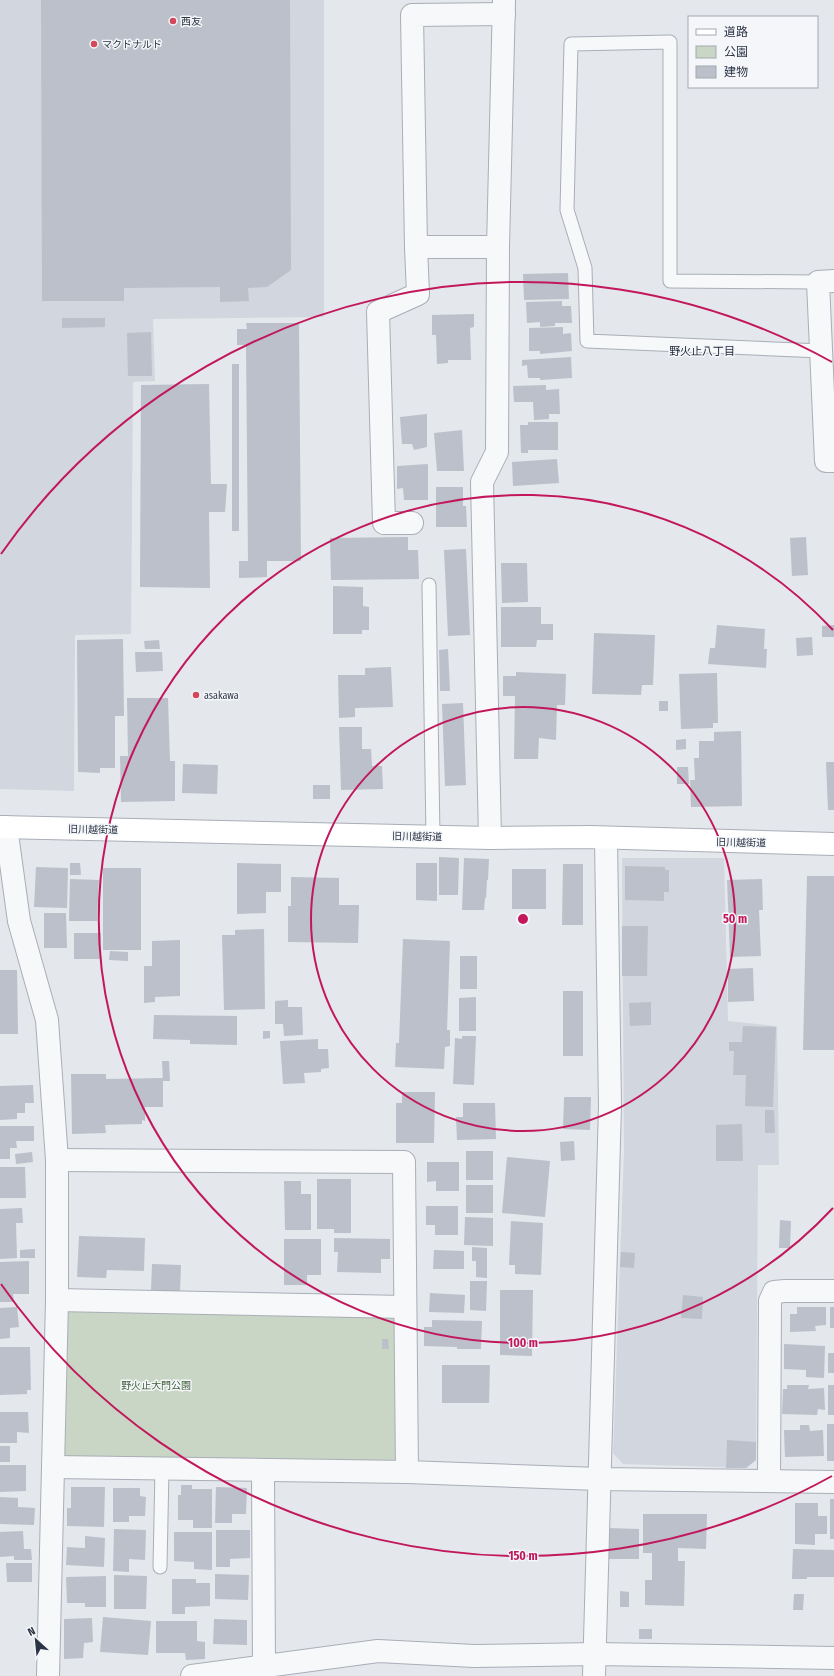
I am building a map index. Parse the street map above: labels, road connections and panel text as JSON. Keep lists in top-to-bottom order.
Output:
{
  "streets": {
    "main road": ["旧川越街道"]
  },
  "districts": ["野火止八丁目"],
  "parks": ["野火止大門公園"],
  "places": ["西友", "マクドナルド", "asakawa"],
  "legend": ["道路", "公園", "建物"],
  "north": "top left",
  "rings": ["50 m", "100 m", "150 m"]
}
